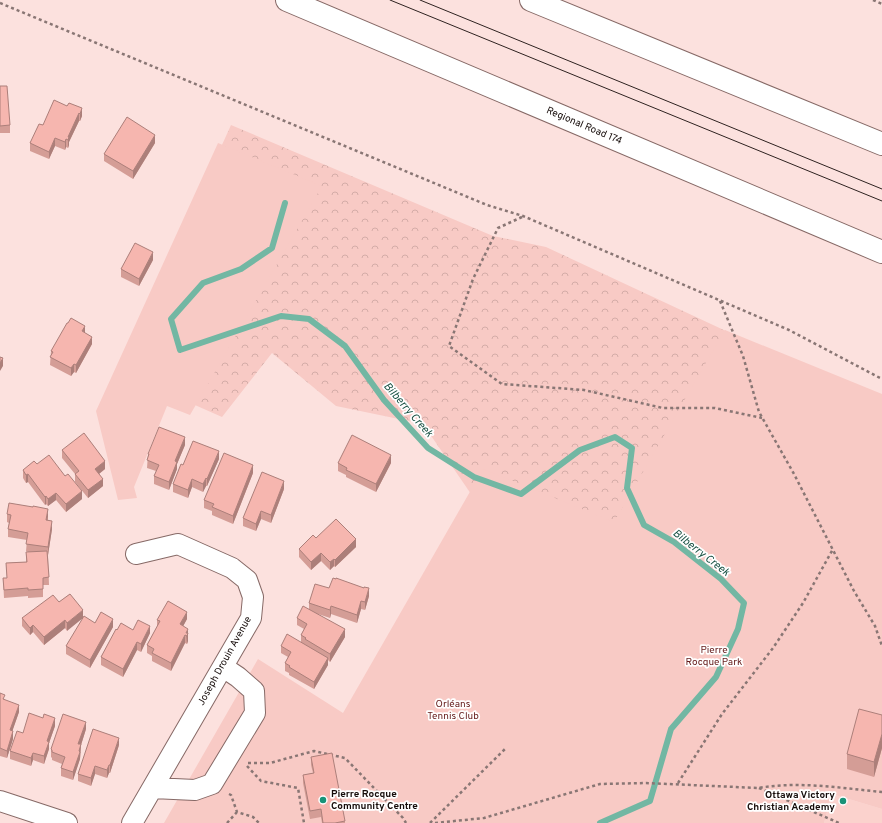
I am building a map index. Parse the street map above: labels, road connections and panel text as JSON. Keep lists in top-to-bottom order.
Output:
{
  "streets": {
    "highway": ["Regional Road 174"],
    "street": ["Joseph Drouin Avenue"]
  },
  "water": ["Bilberry Creek"],
  "parks": ["Pierre Rocque Park", "Orléans Tennis Club"],
  "places": ["Pierre Rocque Community Centre", "Ottawa Victory Christian Academy"]
}
